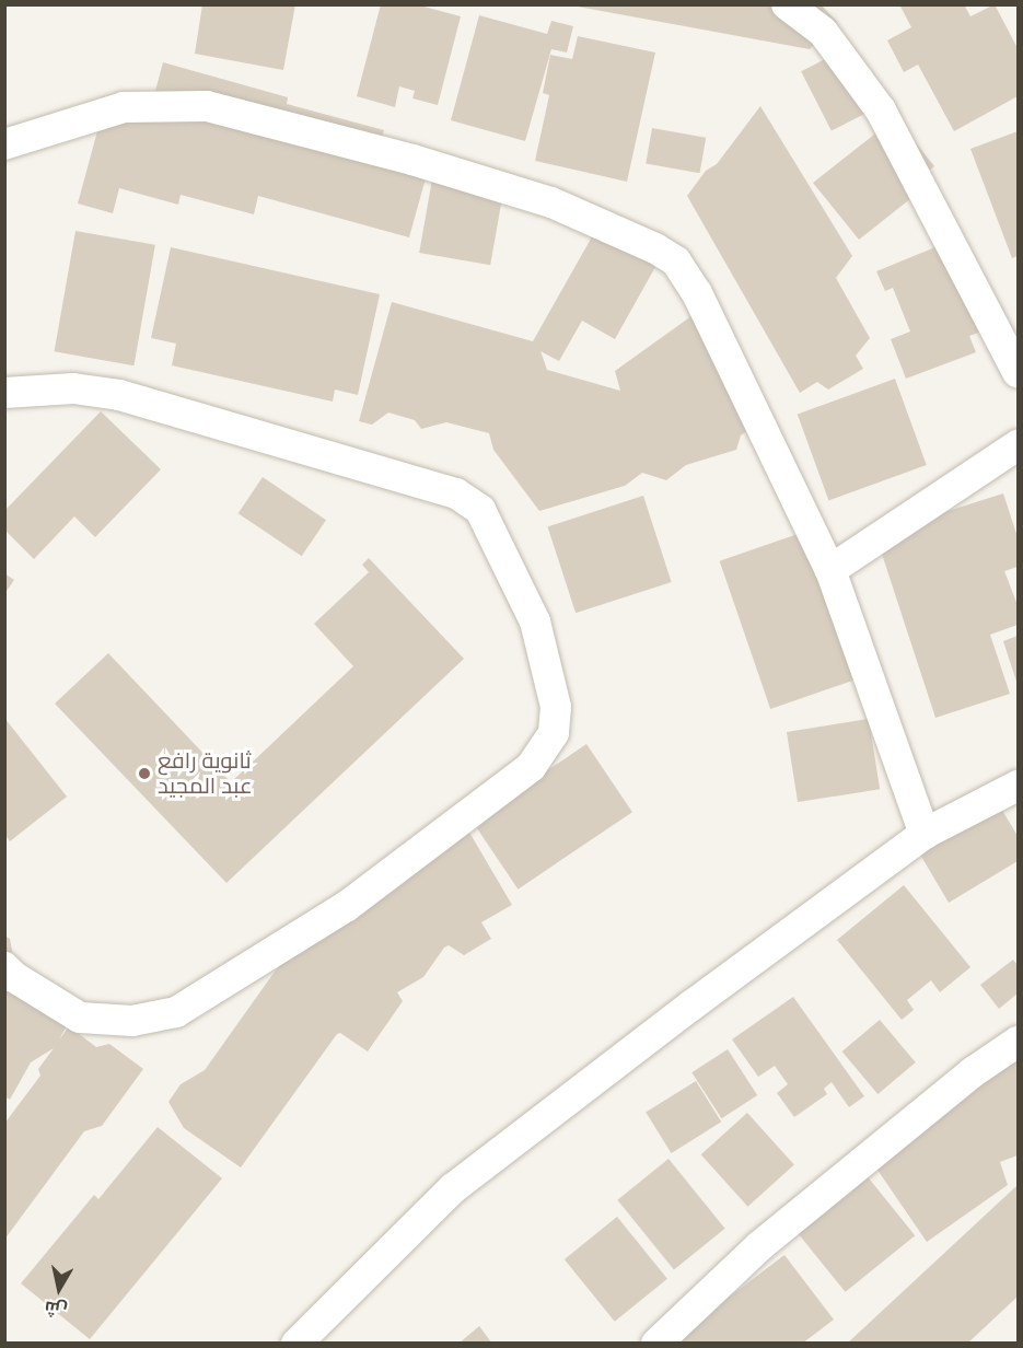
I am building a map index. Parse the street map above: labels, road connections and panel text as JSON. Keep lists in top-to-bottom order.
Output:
{
  "places": ["ثانوية رافع عبد المجيد"],
  "north": "bottom"
}
